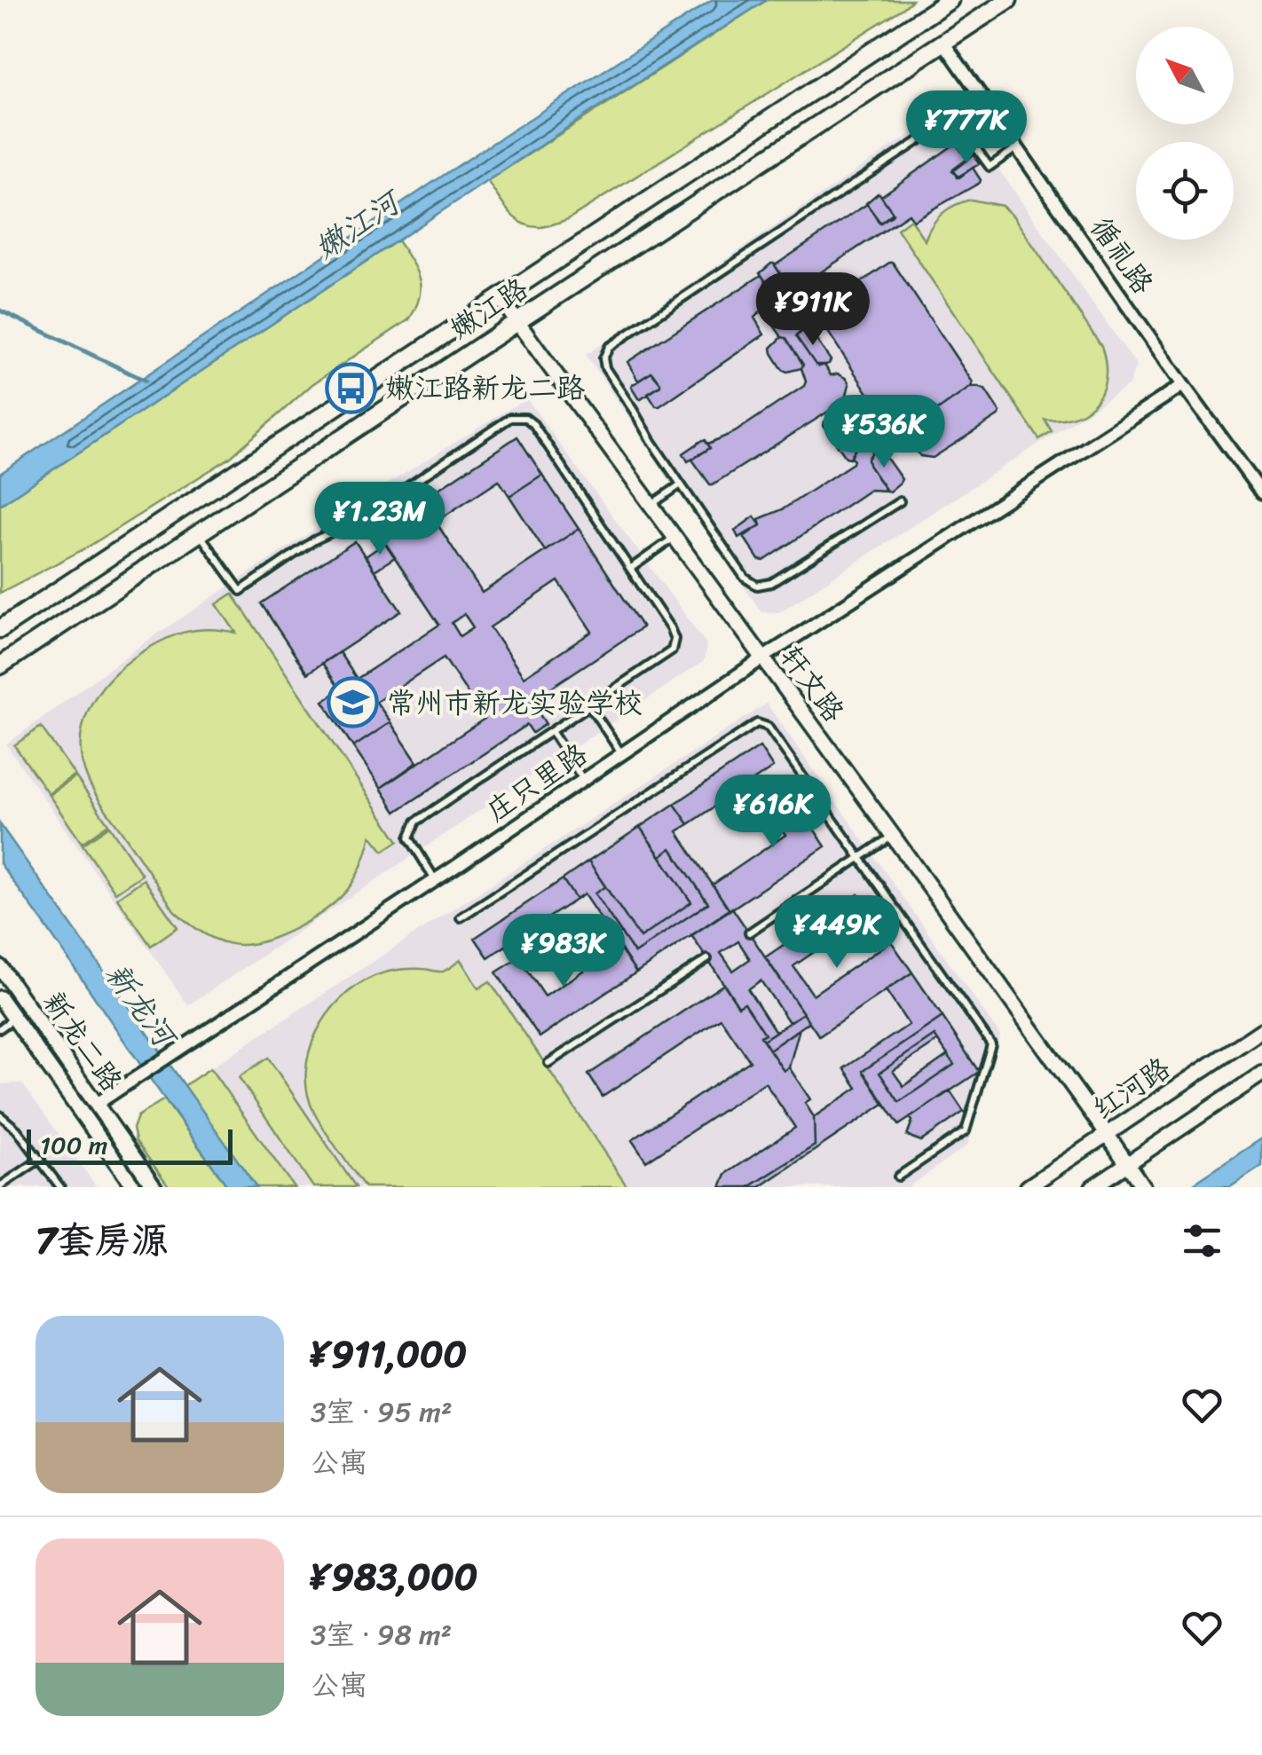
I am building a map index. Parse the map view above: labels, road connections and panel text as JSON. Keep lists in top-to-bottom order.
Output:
{
  "streets": {
    "main road": ["嫩江路"],
    "street": [
      "循礼路",
      "轩文路",
      "庄只里路",
      "新龙二路",
      "红河路"
    ]
  },
  "crossings": [
    ["循礼路", "嫩江路"],
    ["循礼路", "庄只里路"],
    ["嫩江路", "轩文路"],
    ["轩文路", "庄只里路"],
    ["轩文路", "红河路"],
    ["庄只里路", "新龙二路"]
  ],
  "water": ["嫩江河", "新龙河"],
  "places": {
    "bus stop": ["嫩江路新龙二路"],
    "school or university": ["常州市新龙实验学校"]
  },
  "scale_bar": "100 m",
  "north": "top left",
  "page": {
    "price": [
      "¥777K",
      "¥911K",
      "¥536K",
      "¥1.23M",
      "¥616K",
      "¥449K",
      "¥983K"
    ],
    "scale": "100 m",
    "heading": "7套房源",
    "list": [
      {
        "name": "¥911,000",
        "note": "3室 · 95 m² · 公寓"
      },
      {
        "name": "¥983,000",
        "note": "3室 · 98 m² · 公寓"
      }
    ]
  }
}
